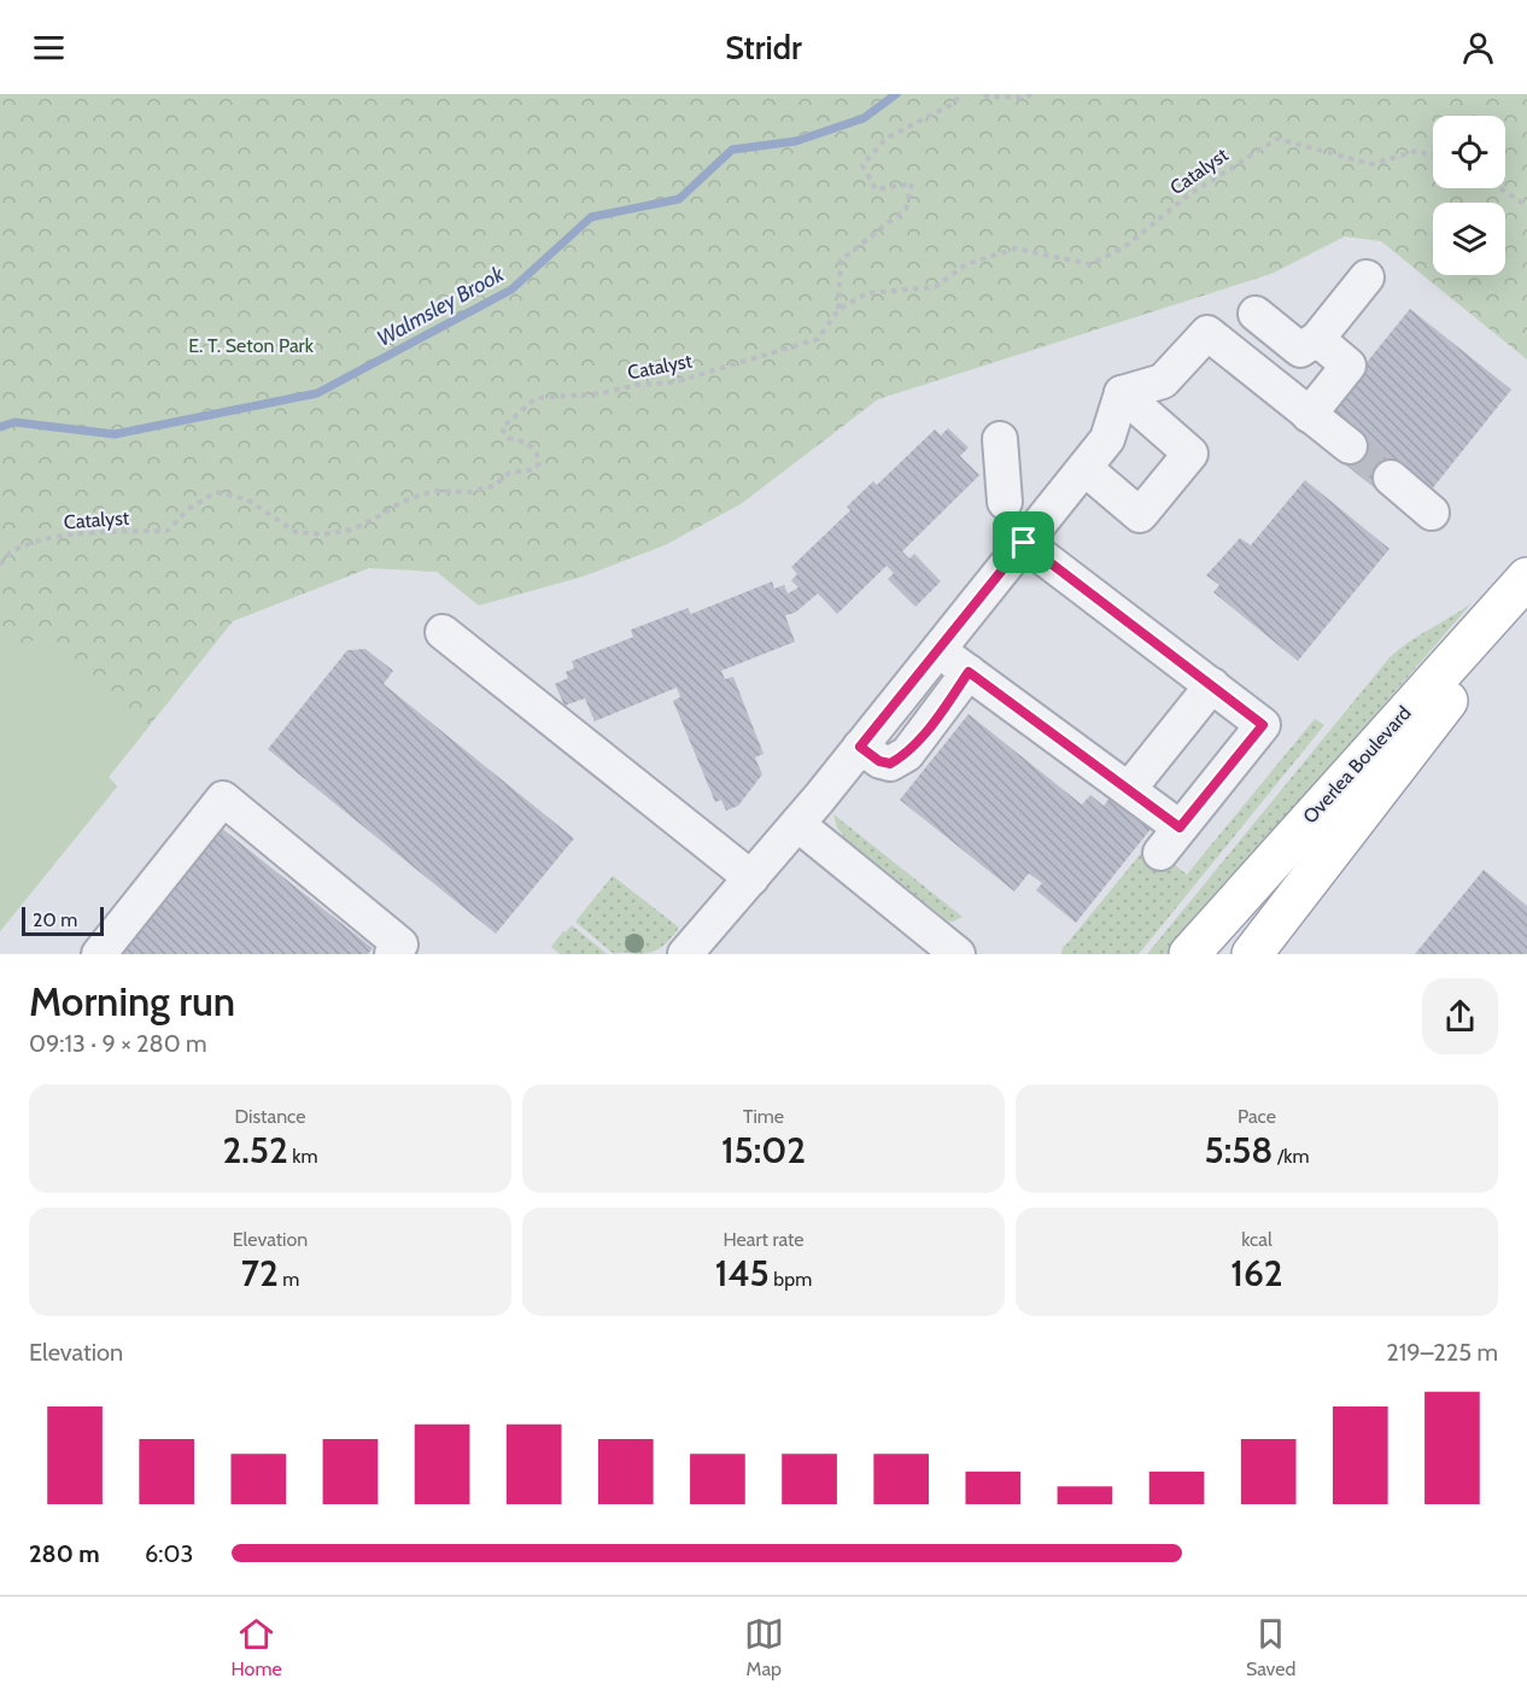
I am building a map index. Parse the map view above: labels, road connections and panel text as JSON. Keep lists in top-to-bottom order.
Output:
{
  "streets": {
    "main road": ["Overlea Boulevard"],
    "path": ["Catalyst"]
  },
  "water": ["Walmsley Brook"],
  "parks": ["E. T. Seton Park"],
  "scale_bar": "20 m",
  "page": {
    "header": "Stridr",
    "scale": "20 m",
    "heading": ["Morning run", "09:13 · 9 × 280 m"],
    "stats": [
      ["Distance", "2.52 km"],
      ["Time", "15:02"],
      ["Pace", "5:58 /km"],
      ["Elevation", "72 m"],
      ["Heart rate", "145 bpm"],
      ["kcal", "162"]
    ],
    "chart": ["Elevation", "219–225 m"],
    "list": [
      {
        "name": "280 m",
        "note": "6:03"
      }
    ],
    "tabs": ["Home", "Map", "Saved"]
  }
}
